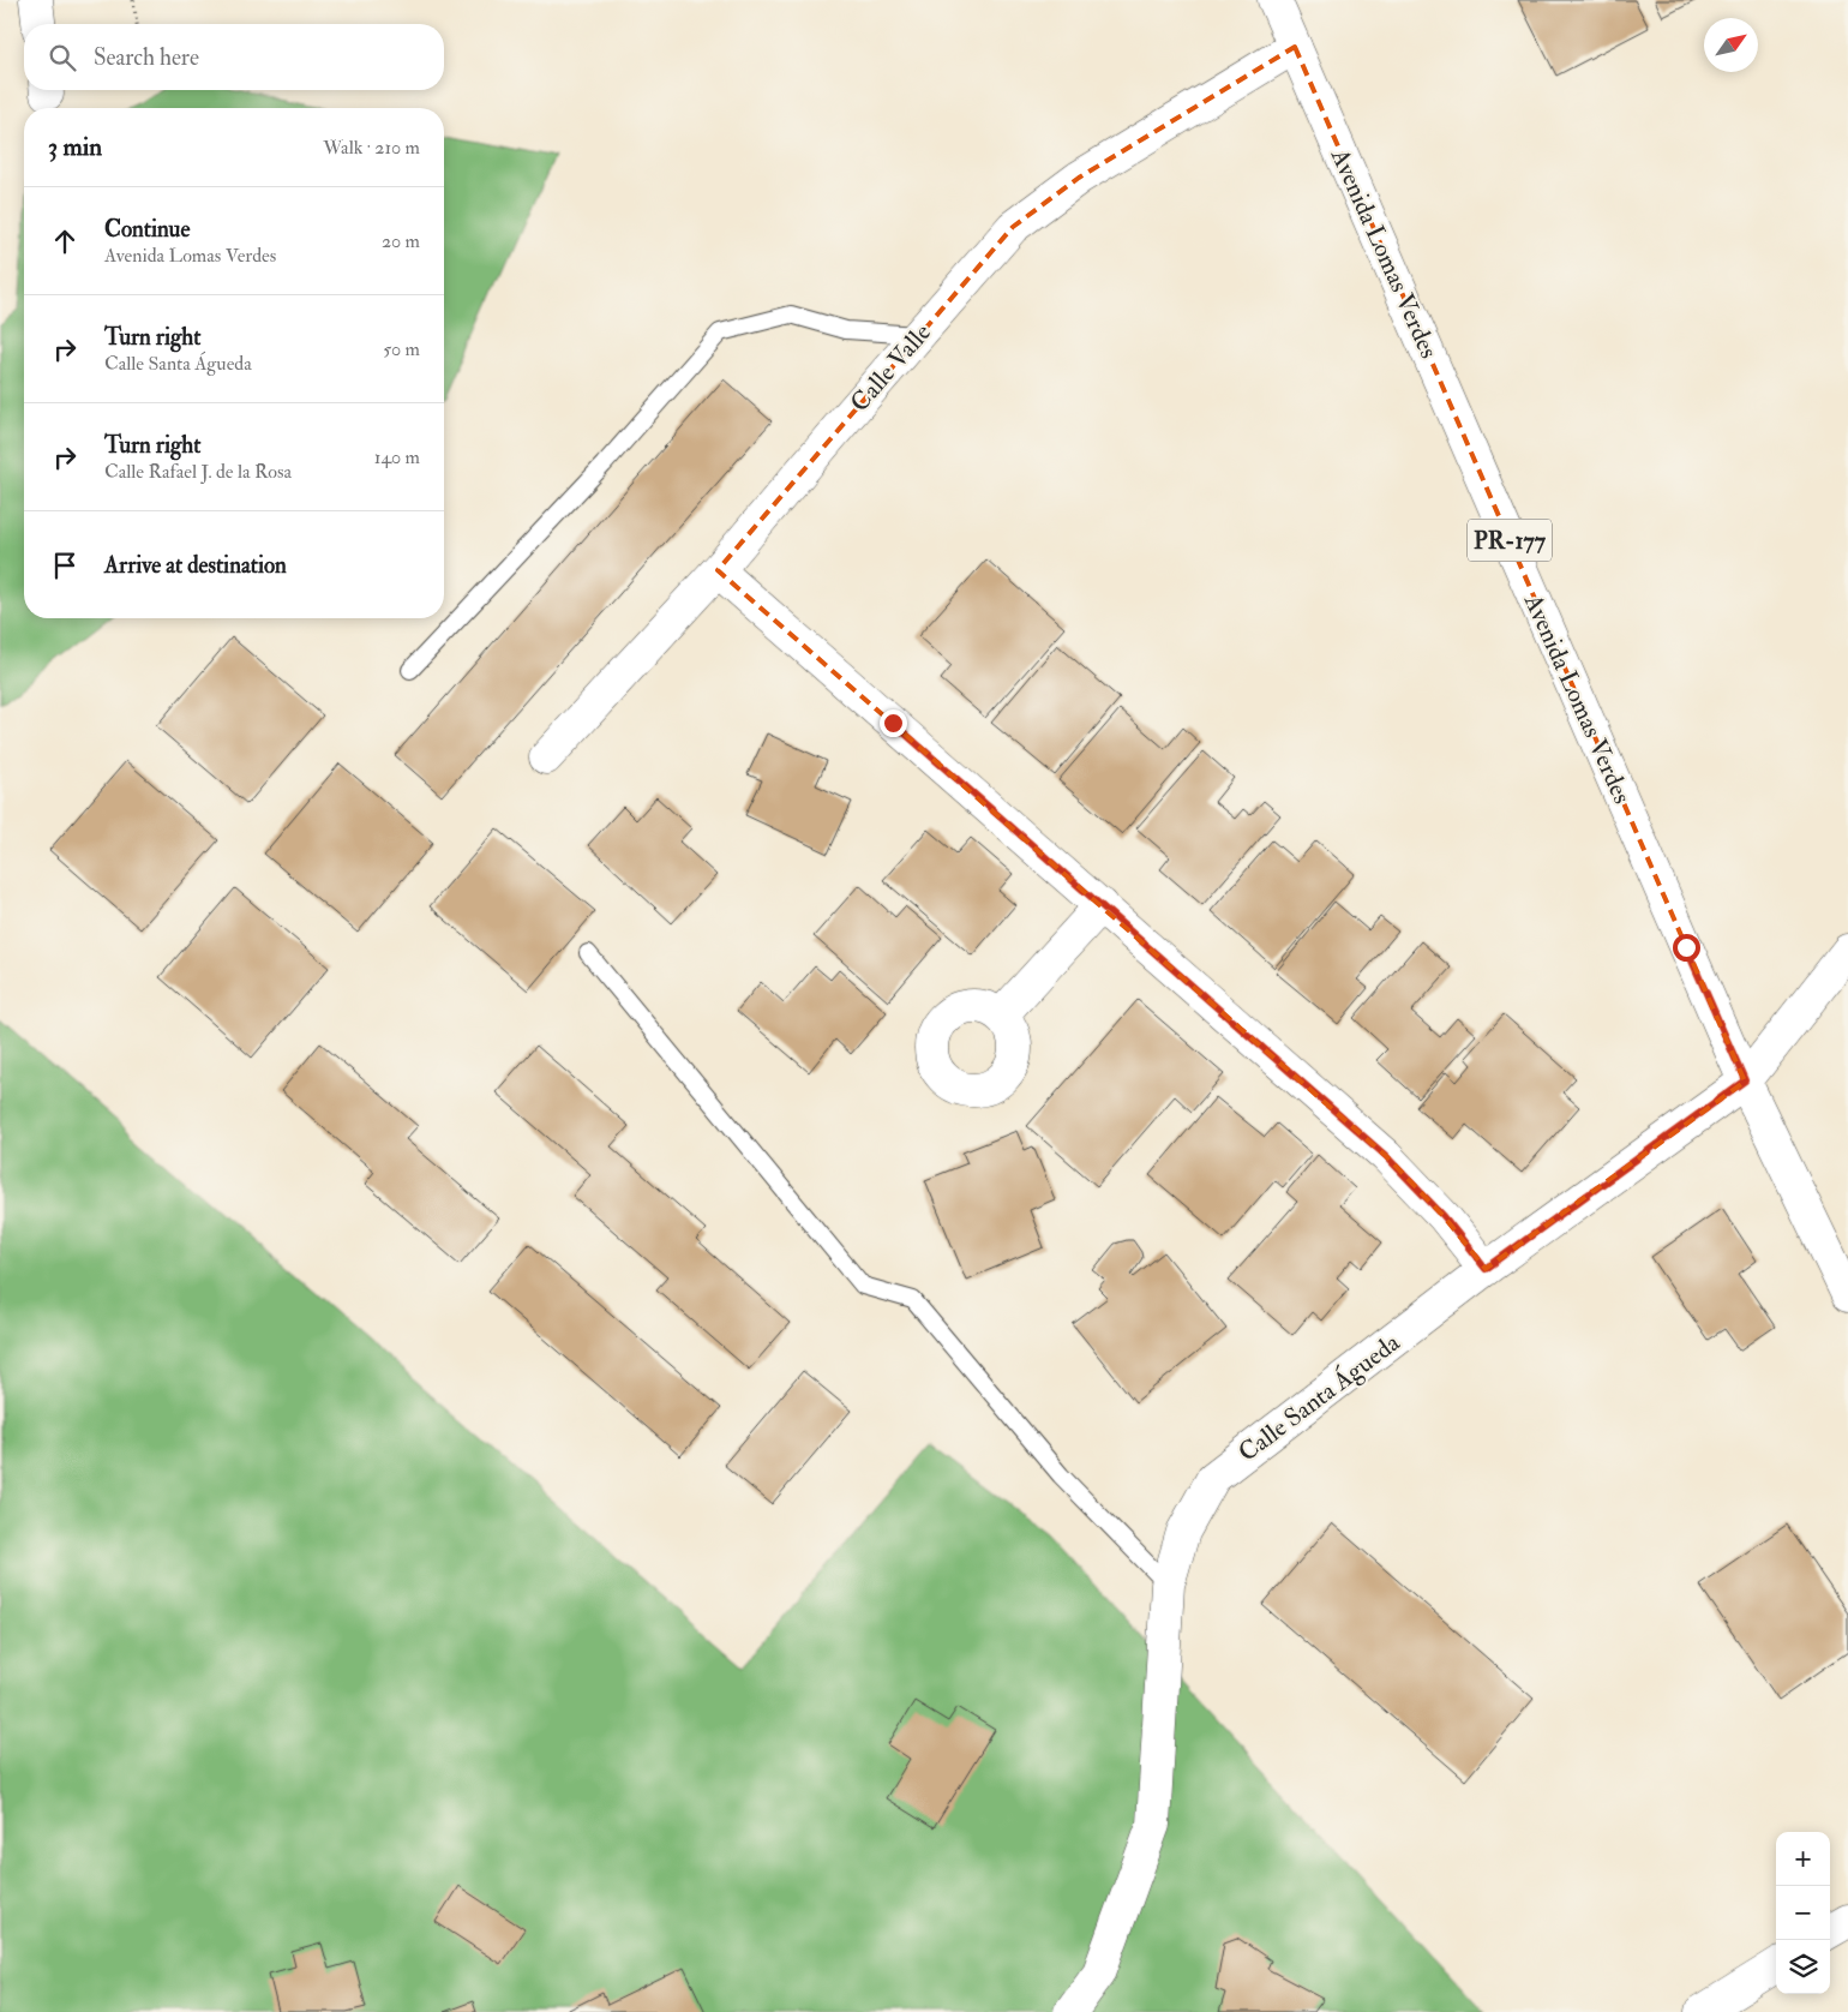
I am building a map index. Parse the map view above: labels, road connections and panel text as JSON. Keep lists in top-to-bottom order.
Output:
{
  "streets": {
    "street": [
      "Avenida Lomas Verdes",
      "Calle Valle",
      "PR-177",
      "Calle Santa Águeda"
    ]
  },
  "crossings": [
    ["Avenida Lomas Verdes", "Calle Valle"],
    ["Avenida Lomas Verdes", "Calle Santa Águeda"]
  ],
  "north": "top right",
  "page": {
    "search": "Search here",
    "heading": ["3 min", "Walk · 210 m"],
    "list": [
      ["Continue", "Avenida Lomas Verdes", "20 m"],
      ["Turn right", "Calle Santa Águeda", "50 m"],
      ["Turn right", "Calle Rafael J. de la Rosa", "140 m"],
      "Arrive at destination"
    ],
    "map_buttons": ["+", "−"]
  }
}
